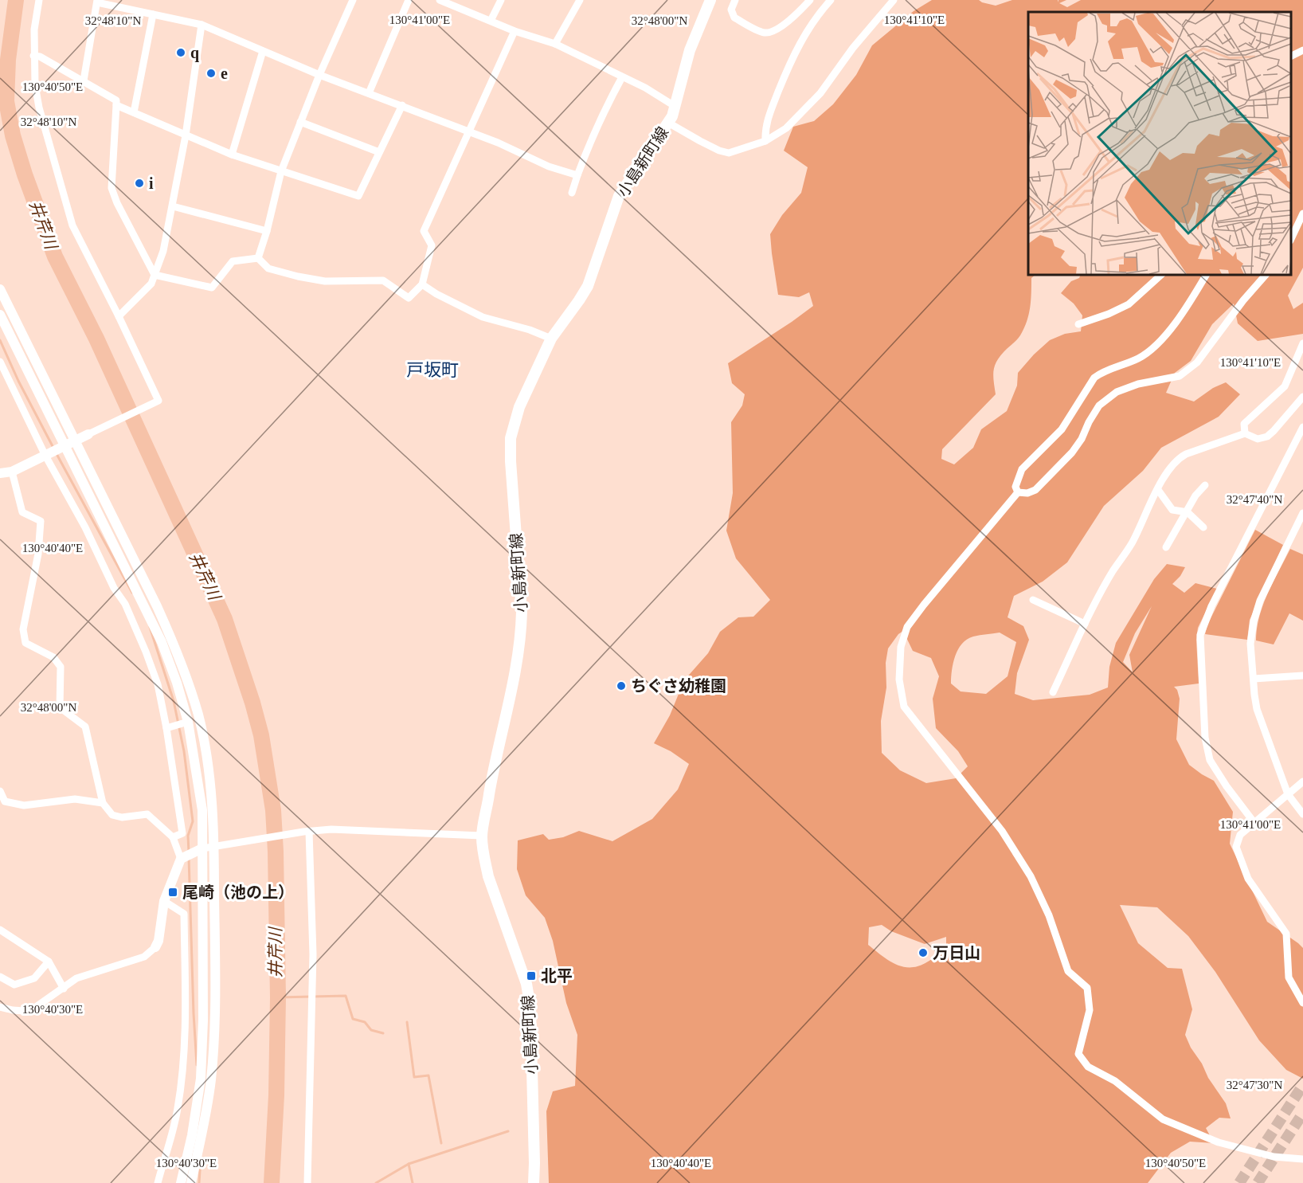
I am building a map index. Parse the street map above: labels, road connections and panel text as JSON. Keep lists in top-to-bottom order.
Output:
{
  "streets": {
    "main road": ["小島新町線"]
  },
  "districts": ["戸坂町"],
  "water": ["井芹川"],
  "places": {
    "other": [
      "q",
      "e",
      "i",
      "ちぐさ幼稚園",
      "万日山"
    ],
    "transit": ["尾崎（池の上）", "北平"]
  },
  "coordinates": [
    "130°41'00\"E",
    "130°41'10\"E",
    "32°48'10\"N",
    "32°48'00\"N",
    "130°40'50\"E",
    "32°47'40\"N",
    "130°40'40\"E",
    "130°40'30\"E",
    "32°47'30\"N"
  ]
}
